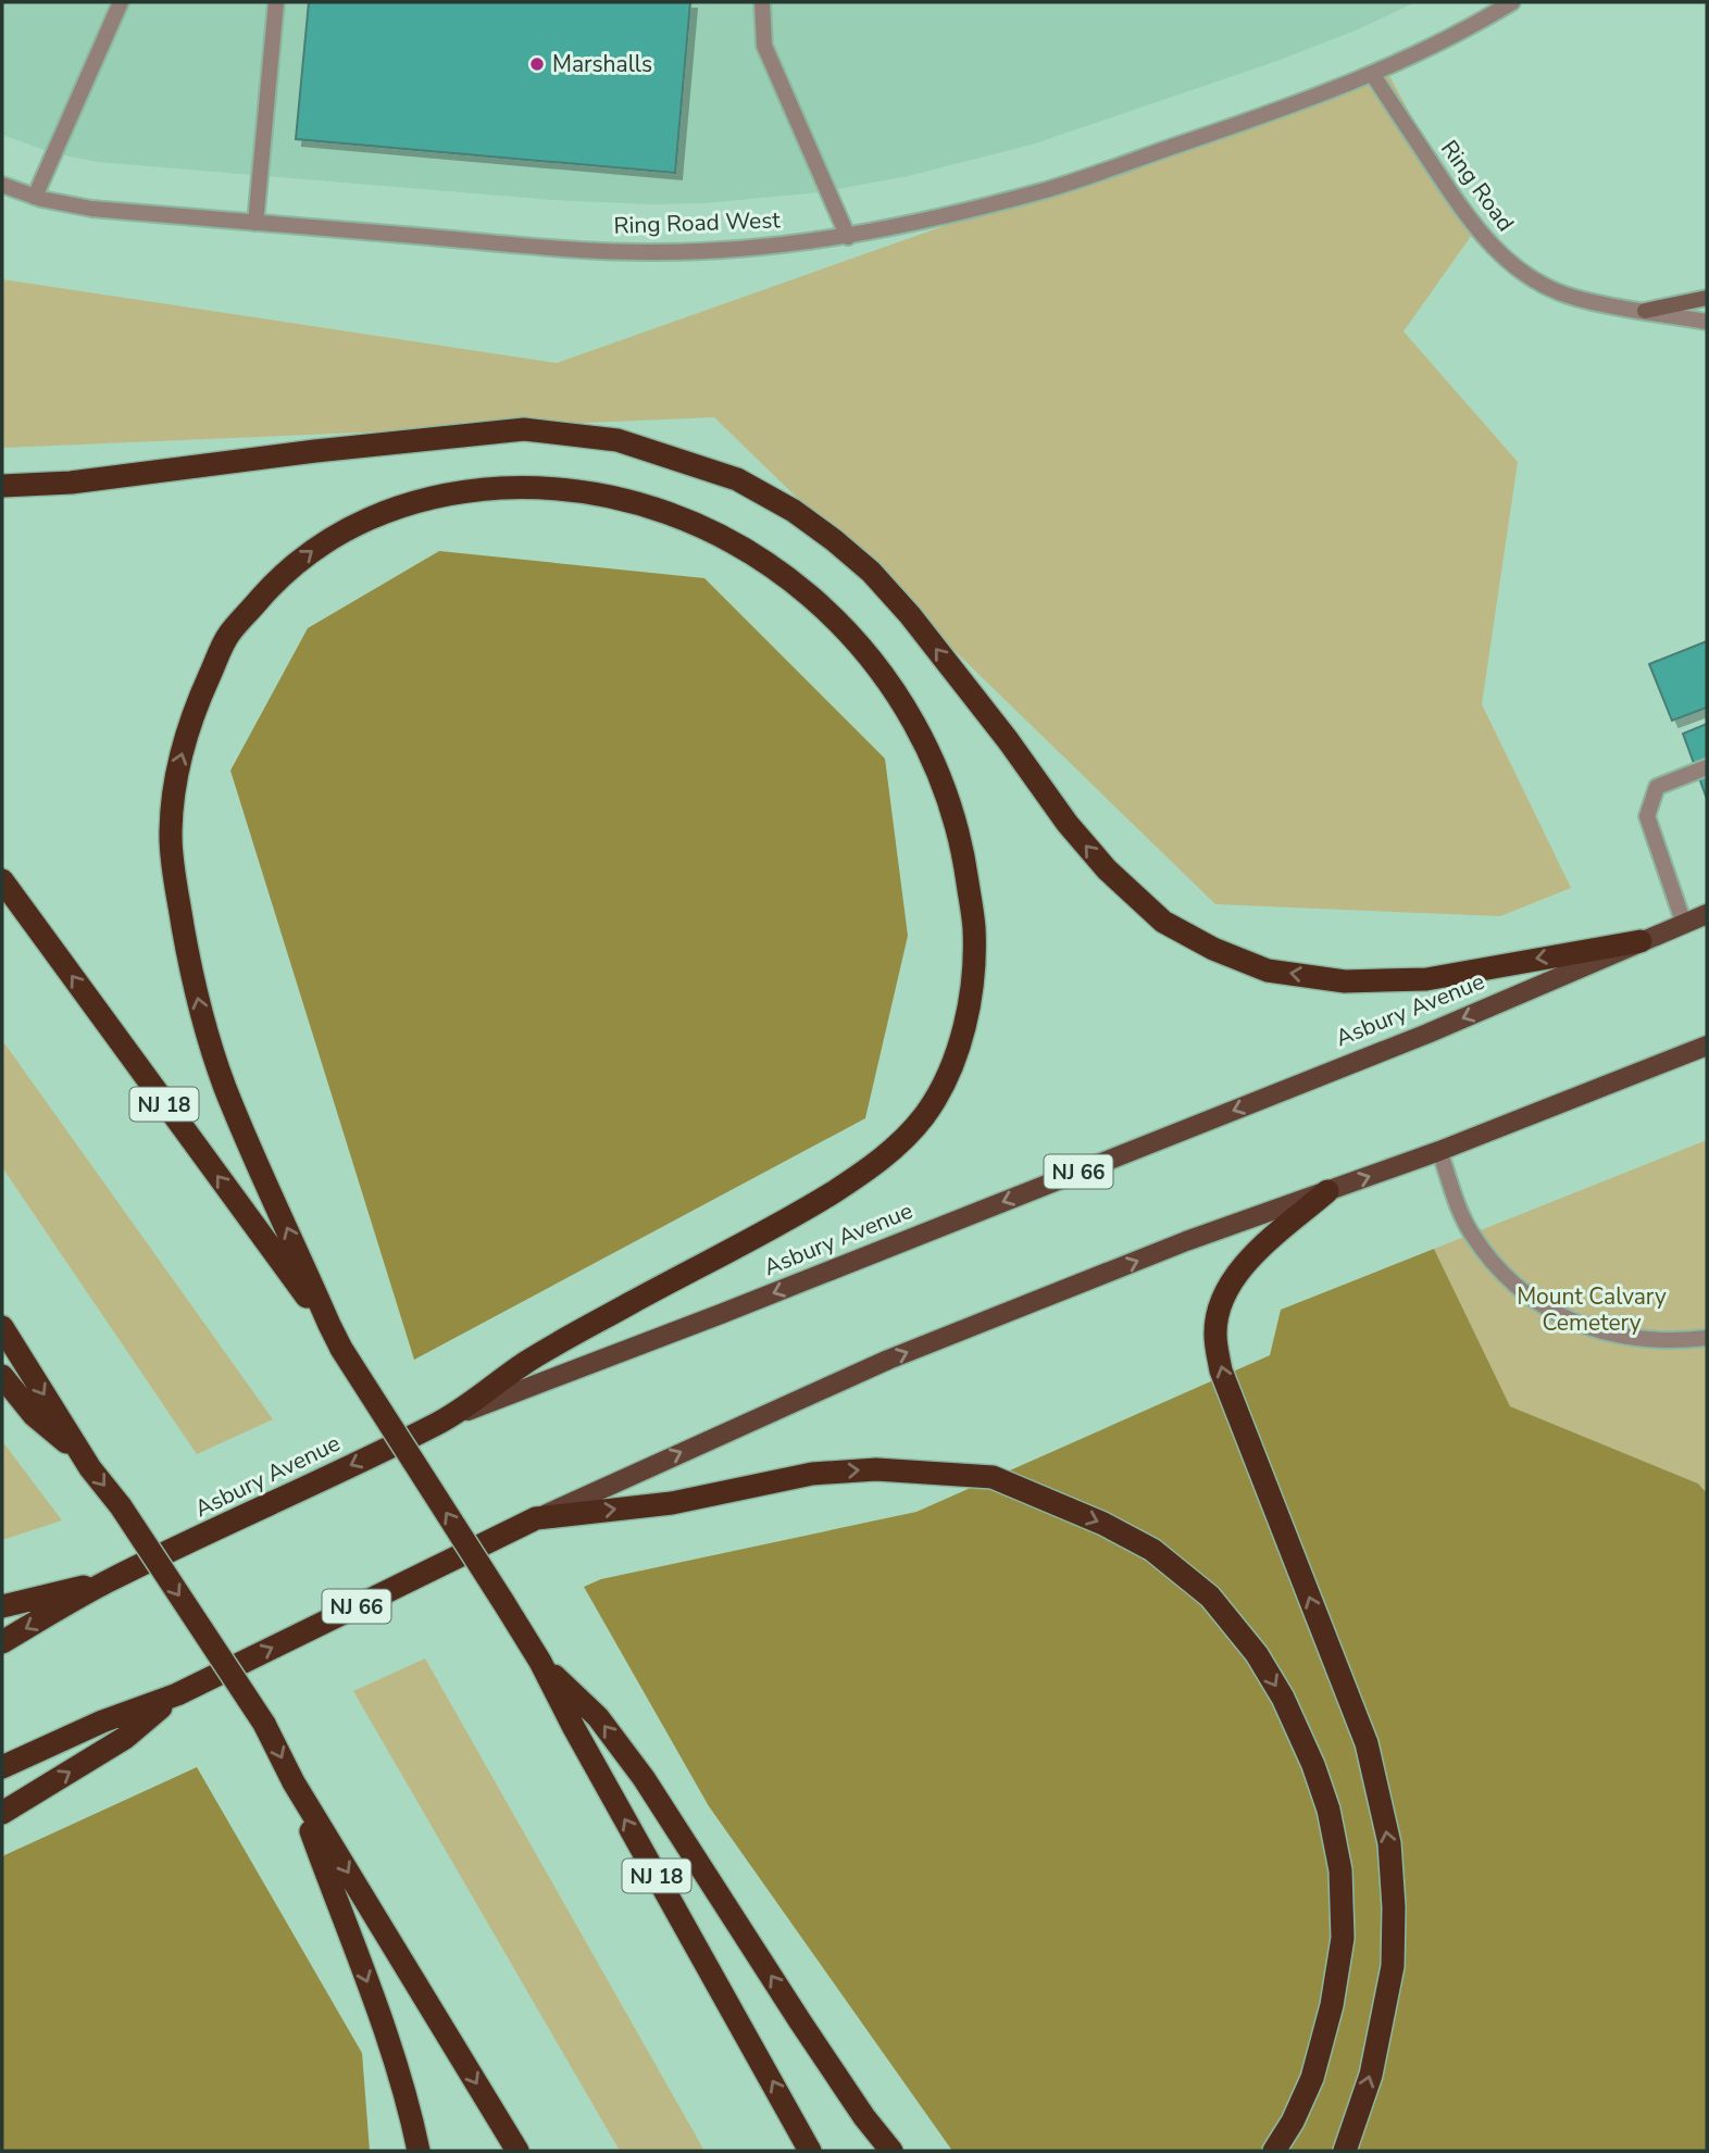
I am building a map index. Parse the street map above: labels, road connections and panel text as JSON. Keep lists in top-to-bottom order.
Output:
{
  "streets": {
    "highway": ["Asbury Avenue", "NJ 18", "NJ 66"],
    "street": ["Ring Road", "Ring Road West"]
  },
  "crossings": [
    ["Ring Road", "Ring Road West"]
  ],
  "parks": ["Mount Calvary Cemetery"],
  "places": ["Marshalls"]
}
